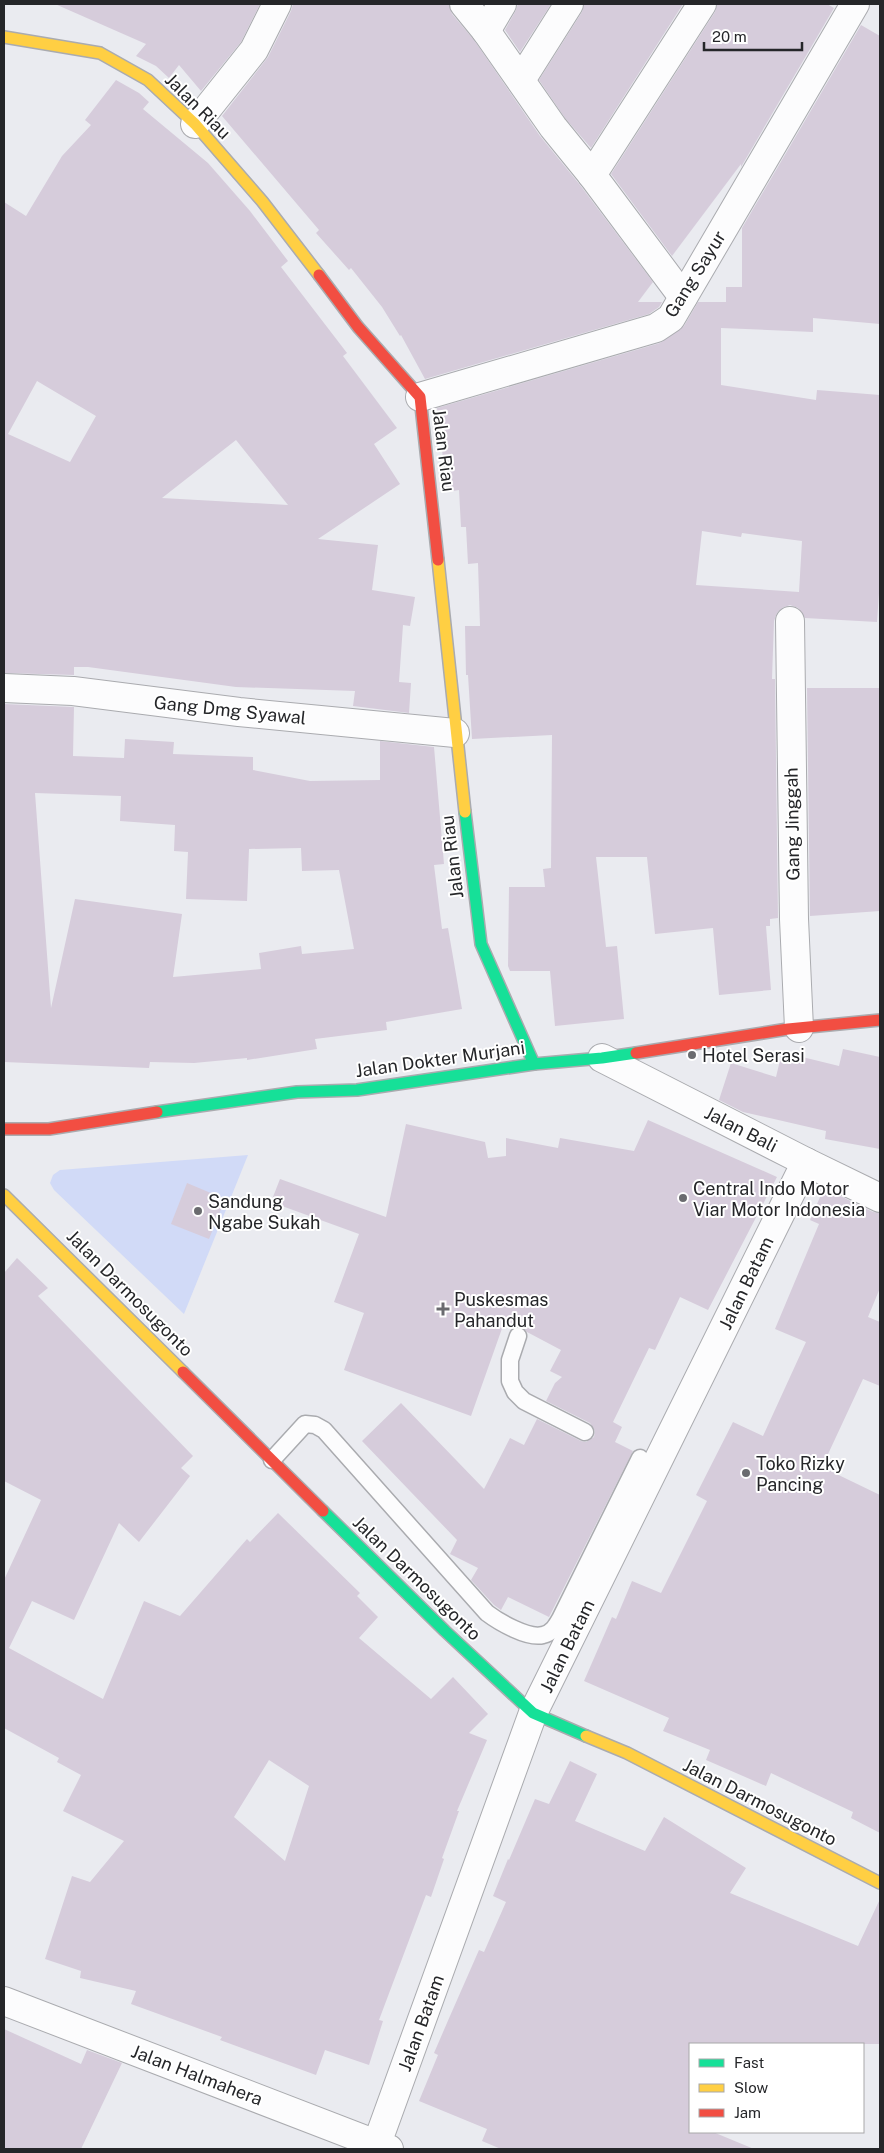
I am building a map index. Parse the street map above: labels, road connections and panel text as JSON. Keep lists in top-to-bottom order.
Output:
{
  "streets": {
    "street": [
      "Jalan Riau",
      "Gang Sayur",
      "Gang Dmg Syawal",
      "Gang Jinggah",
      "Jalan Dokter Murjani",
      "Jalan Bali",
      "Jalan Batam",
      "Jalan Darmosugonto",
      "Jalan Halmahera"
    ]
  },
  "crossings": [
    ["Jalan Riau", "Gang Sayur"],
    ["Jalan Riau", "Gang Dmg Syawal"],
    ["Jalan Riau", "Jalan Dokter Murjani"],
    ["Gang Jinggah", "Jalan Dokter Murjani"],
    ["Jalan Dokter Murjani", "Jalan Bali"],
    ["Jalan Bali", "Jalan Batam"],
    ["Jalan Batam", "Jalan Darmosugonto"],
    ["Jalan Batam", "Jalan Halmahera"]
  ],
  "places": {
    "other": [
      "Hotel Serasi",
      "Central Indo Motor Viar Motor Indonesia",
      "Sandung Ngabe Sukah",
      "Toko Rizky Pancing"
    ],
    "health": ["Puskesmas Pahandut"]
  },
  "legend": ["Fast", "Slow", "Jam"],
  "scale_bar": "20 m"
}
